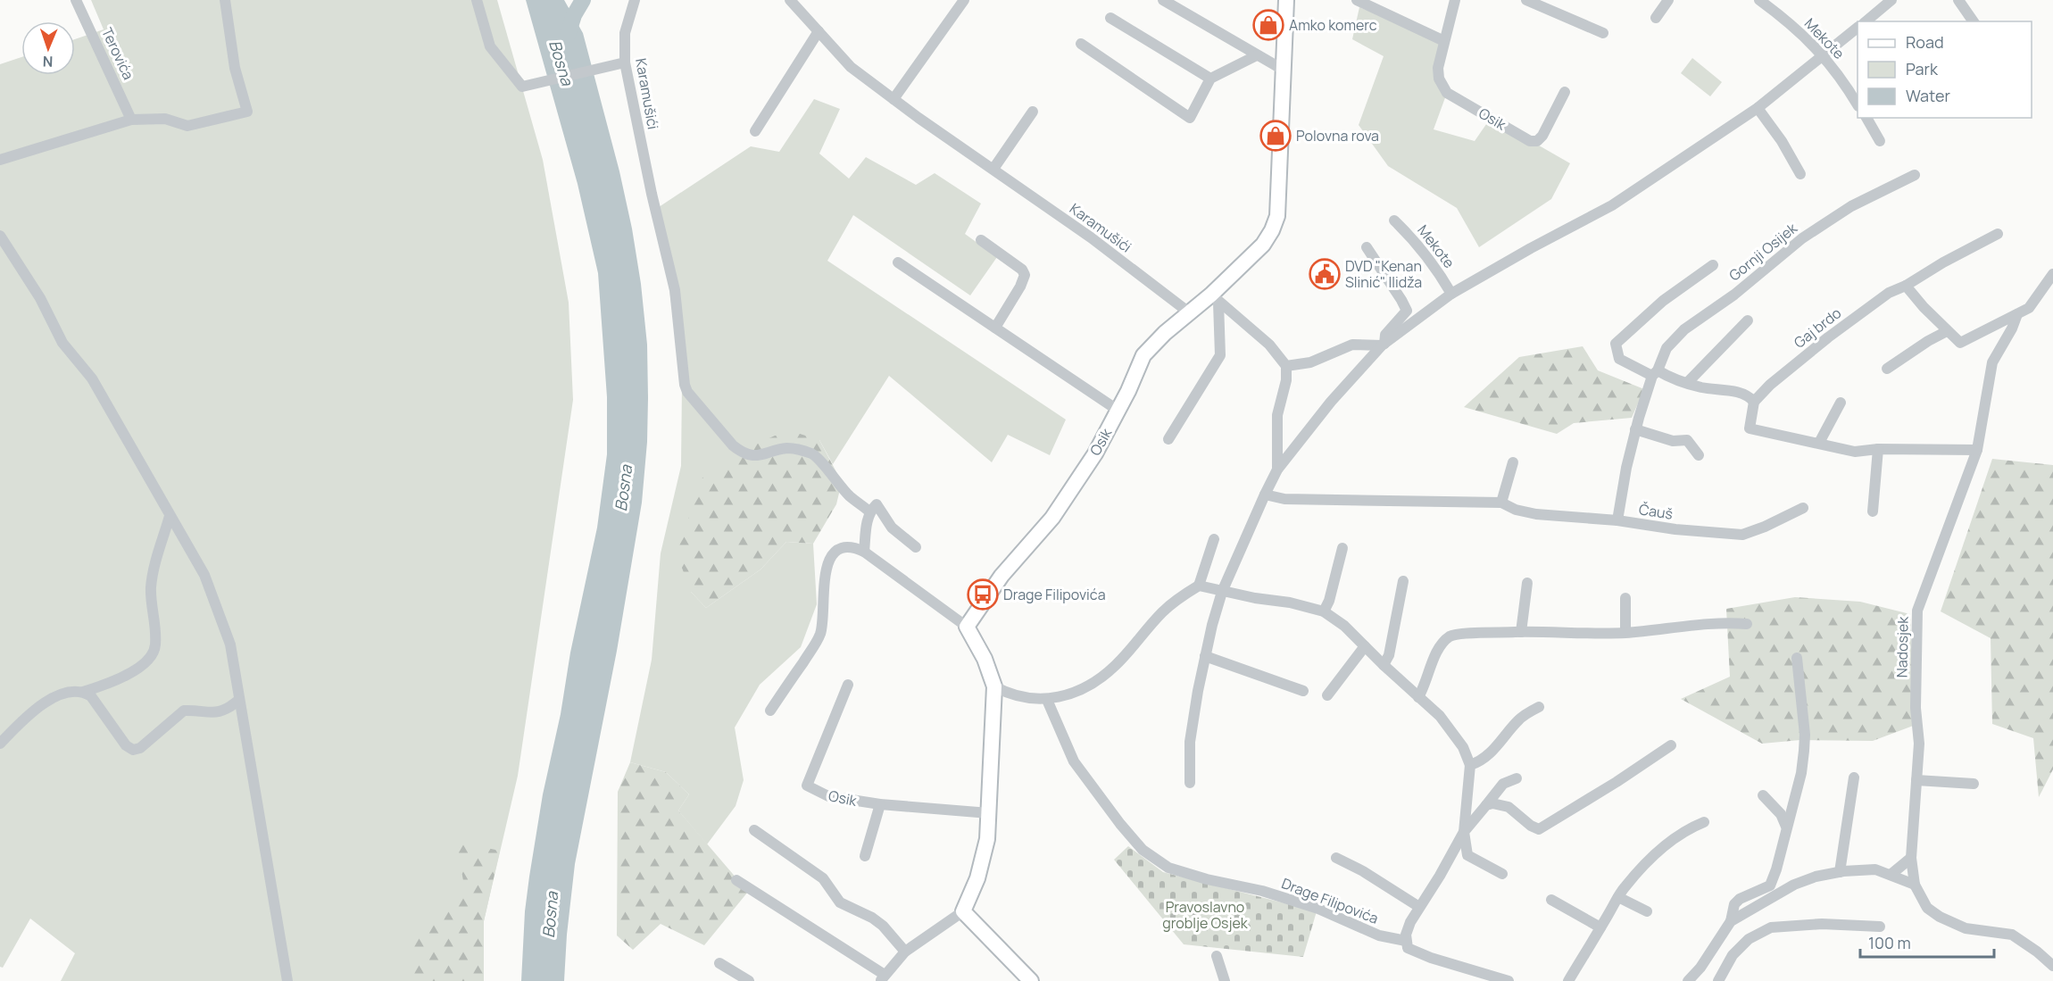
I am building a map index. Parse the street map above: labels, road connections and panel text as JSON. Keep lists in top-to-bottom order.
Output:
{
  "streets": {
    "main road": ["Osik"],
    "street": [
      "Mekote",
      "Terovića",
      "Karamušići",
      "Gornji Osijek",
      "Gaj brdo",
      "Čauš",
      "Nadosjek",
      "Drage Filipovića"
    ]
  },
  "crossings": [
    ["Karamušići", "Osik"],
    ["Gornji Osijek", "Čauš"]
  ],
  "water": ["Bosna"],
  "parks": ["Pravoslavno groblje Osjek"],
  "places": {
    "shop": ["Amko komerc", "Polovna rova"],
    "public building": ["DVD \"Kenan Slinić\" Ilidža"],
    "bus stop": ["Drage Filipovića"]
  },
  "legend": ["Road", "Park", "Water"],
  "scale_bar": "100 m",
  "north": "bottom"
}
